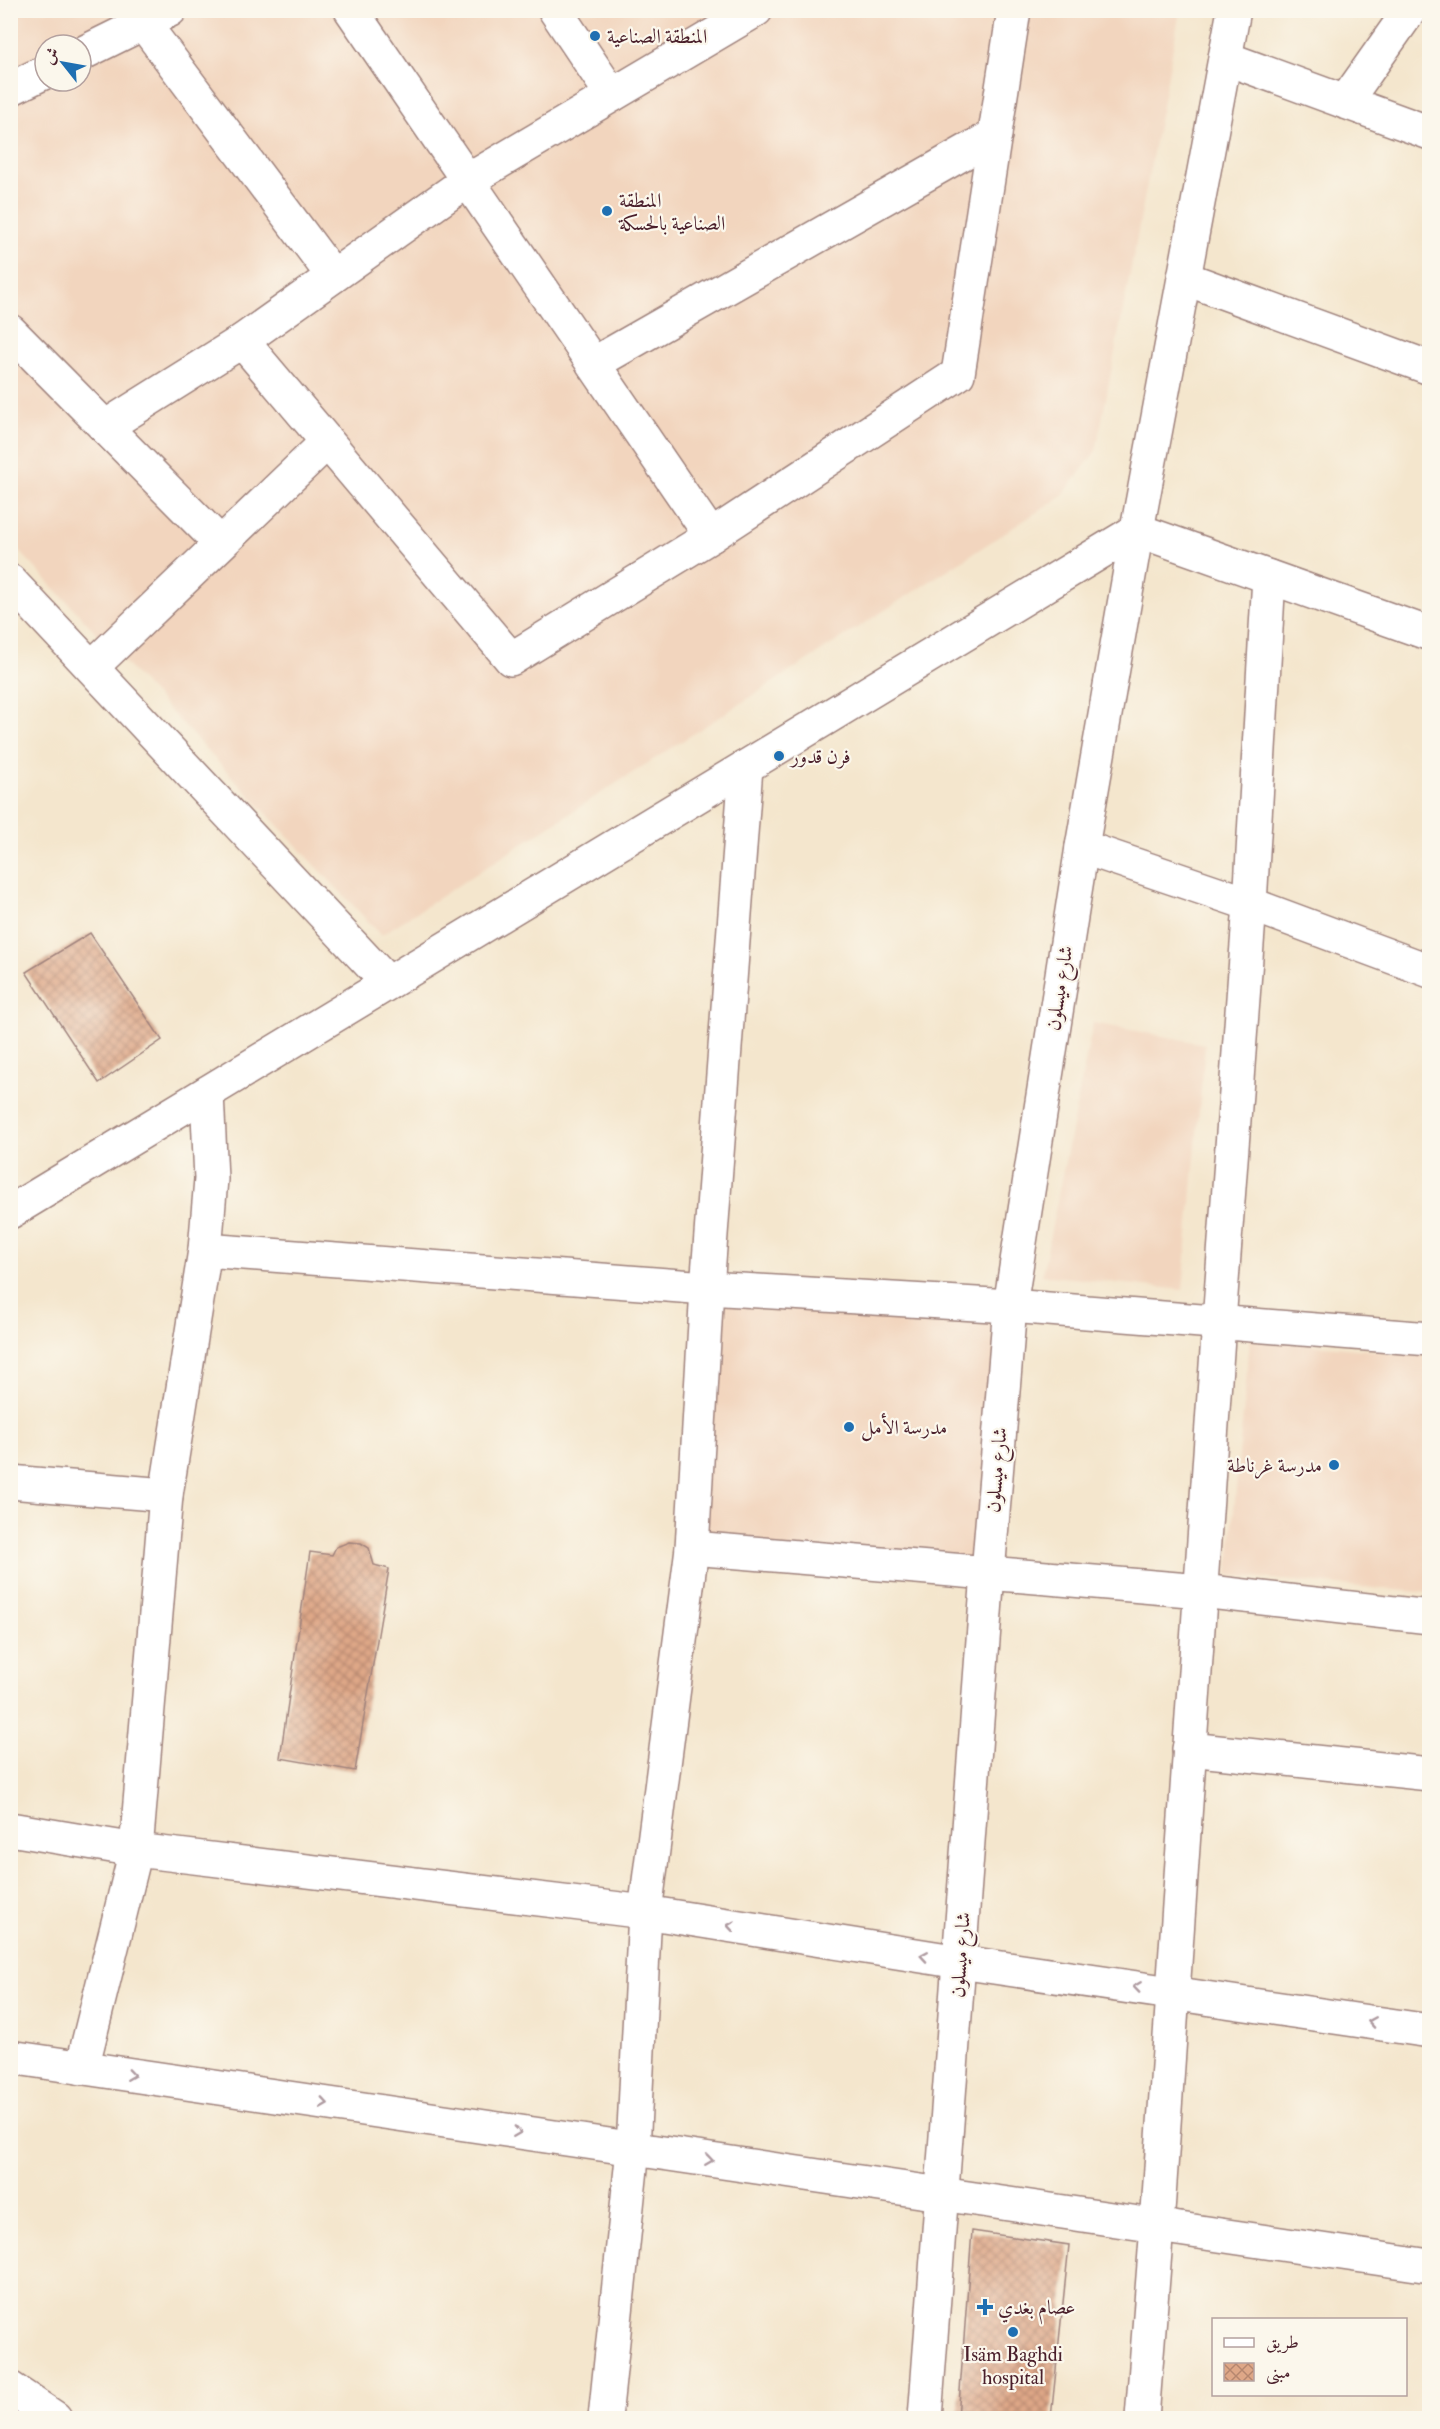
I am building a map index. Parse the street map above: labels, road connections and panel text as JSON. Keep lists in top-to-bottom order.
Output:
{
  "streets": {
    "street": ["شارع ميسلون"]
  },
  "places": {
    "other": [
      "المنطقة الصناعية",
      "المنطقة الصناعية بالحسكة",
      "فرن قدور",
      "مدرسة الأمل",
      "مدرسة غرناطة",
      "Isäm Baghdi hospital"
    ],
    "health": ["عصام بغدي"]
  },
  "legend": ["طريق", "مبنى"],
  "north": "top left"
}
